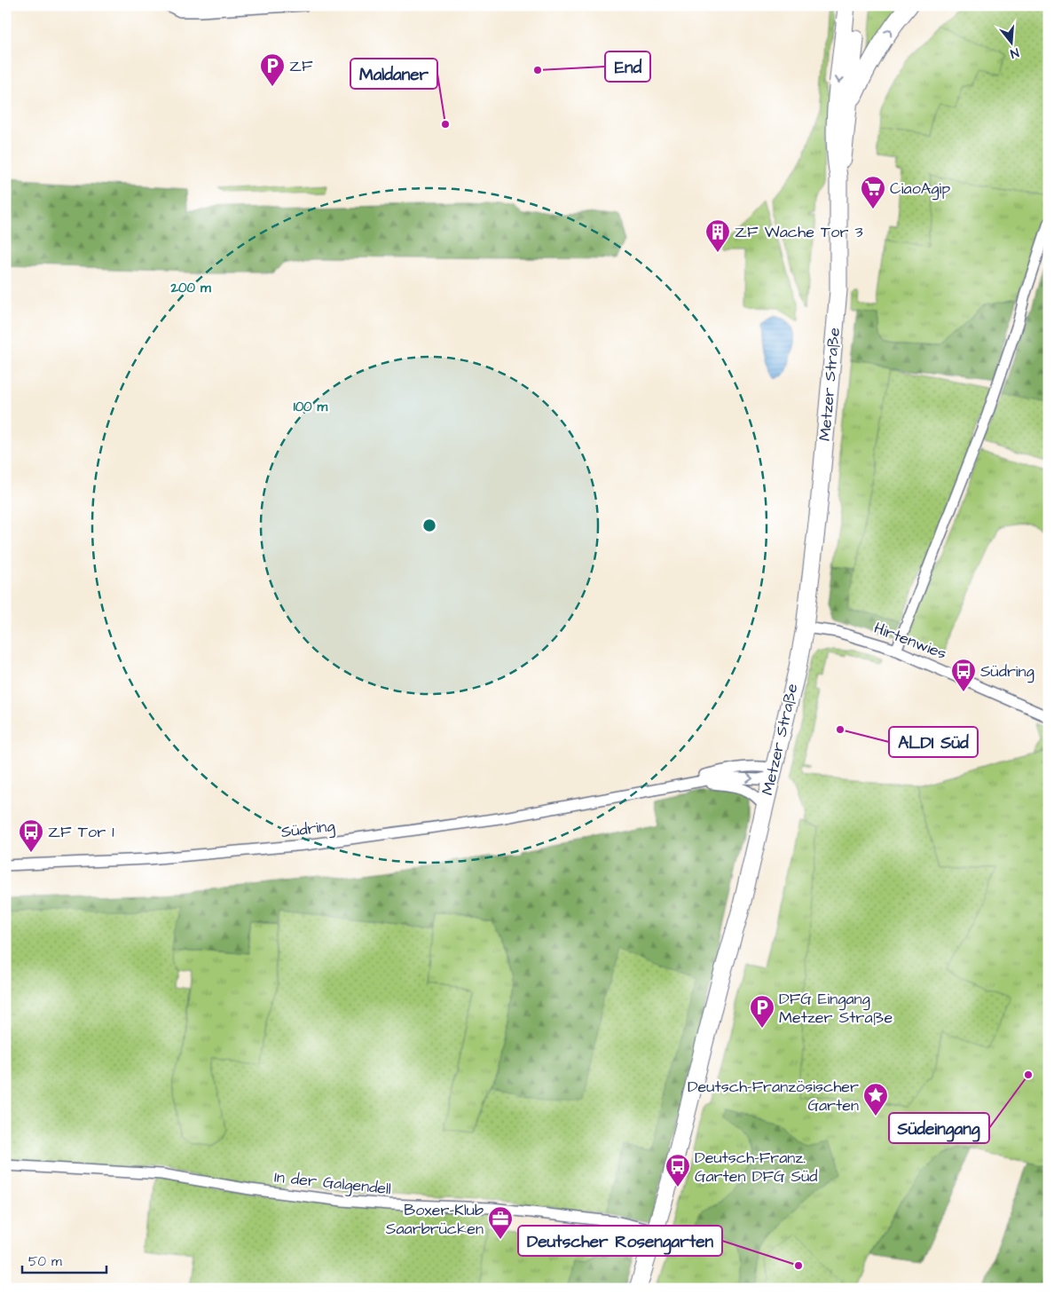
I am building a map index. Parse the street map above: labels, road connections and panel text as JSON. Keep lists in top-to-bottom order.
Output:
{
  "streets": {
    "main road": ["Metzer Straße"],
    "street": ["Hirtenwies", "Südring", "In der Galgendell"]
  },
  "crossings": [
    ["Metzer Straße", "Hirtenwies"],
    ["Metzer Straße", "Südring"],
    ["Metzer Straße", "In der Galgendell"]
  ],
  "places": {
    "other": [
      "End",
      "Maldaner",
      "ALDI Süd",
      "Südeingang",
      "Deutscher Rosengarten"
    ],
    "parking": ["ZF", "DFG Eingang Metzer Straße"],
    "supermarket": ["CiaoAgip"],
    "building": ["ZF Wache Tor 3"],
    "bus stop": ["Südring", "ZF Tor 1", "Deutsch-Franz. Garten DFG Süd"],
    "place": ["Deutsch-Französischer Garten"],
    "office": ["Boxer-Klub Saarbrücken"]
  },
  "scale_bar": "50 m",
  "north": "bottom",
  "rings": ["200 m", "100 m"]
}
